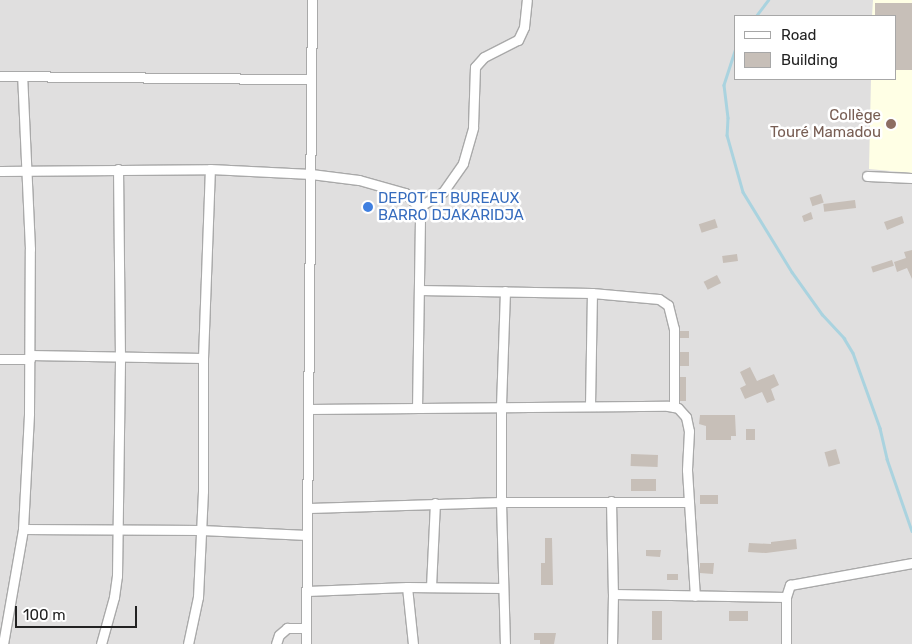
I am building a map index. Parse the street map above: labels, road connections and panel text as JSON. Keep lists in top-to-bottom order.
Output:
{
  "places": ["Collège Touré Mamadou", "DEPOT ET BUREAUX BARRO DJAKARIDJA"],
  "legend": ["Road", "Building"],
  "scale_bar": "100 m"
}
